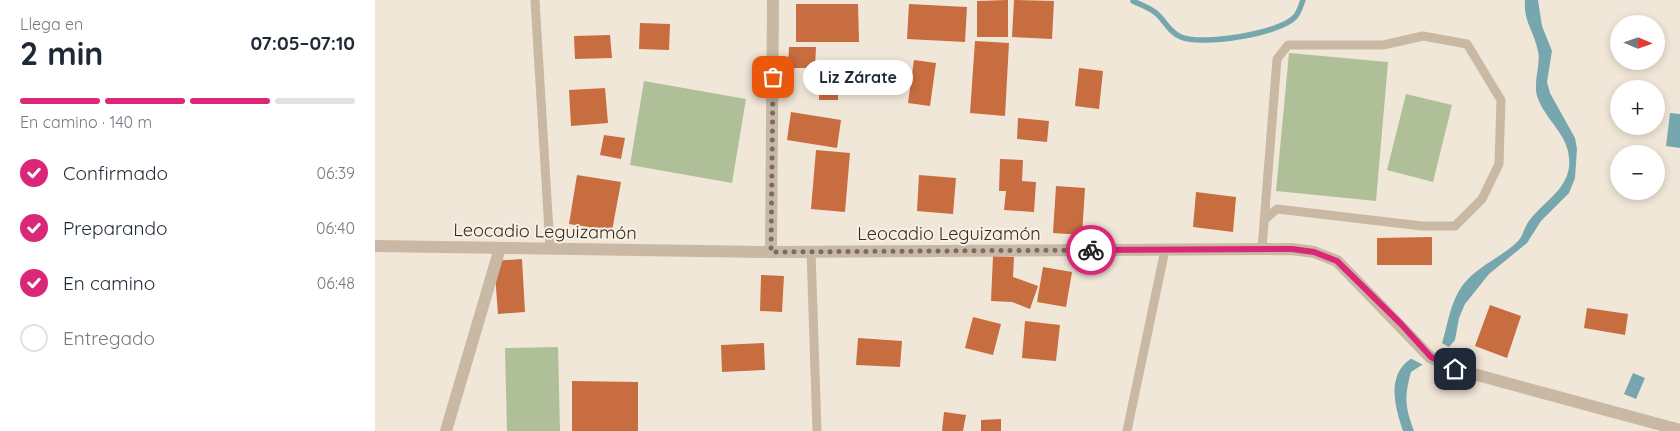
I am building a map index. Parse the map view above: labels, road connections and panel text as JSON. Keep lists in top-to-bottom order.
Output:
{
  "streets": {
    "street": ["Leocadio Leguizamón"]
  },
  "places": ["Liz Zárate"],
  "north": "right",
  "page": {
    "heading": ["2 min", "Llega en", "07:05–07:10"],
    "map_buttons": ["+", "−"],
    "bubble": "Liz Zárate",
    "bar": "En camino · 140 m",
    "list": [
      ["Confirmado", "06:39"],
      ["Preparando", "06:40"],
      ["En camino", "06:48"],
      "Entregado"
    ]
  }
}
